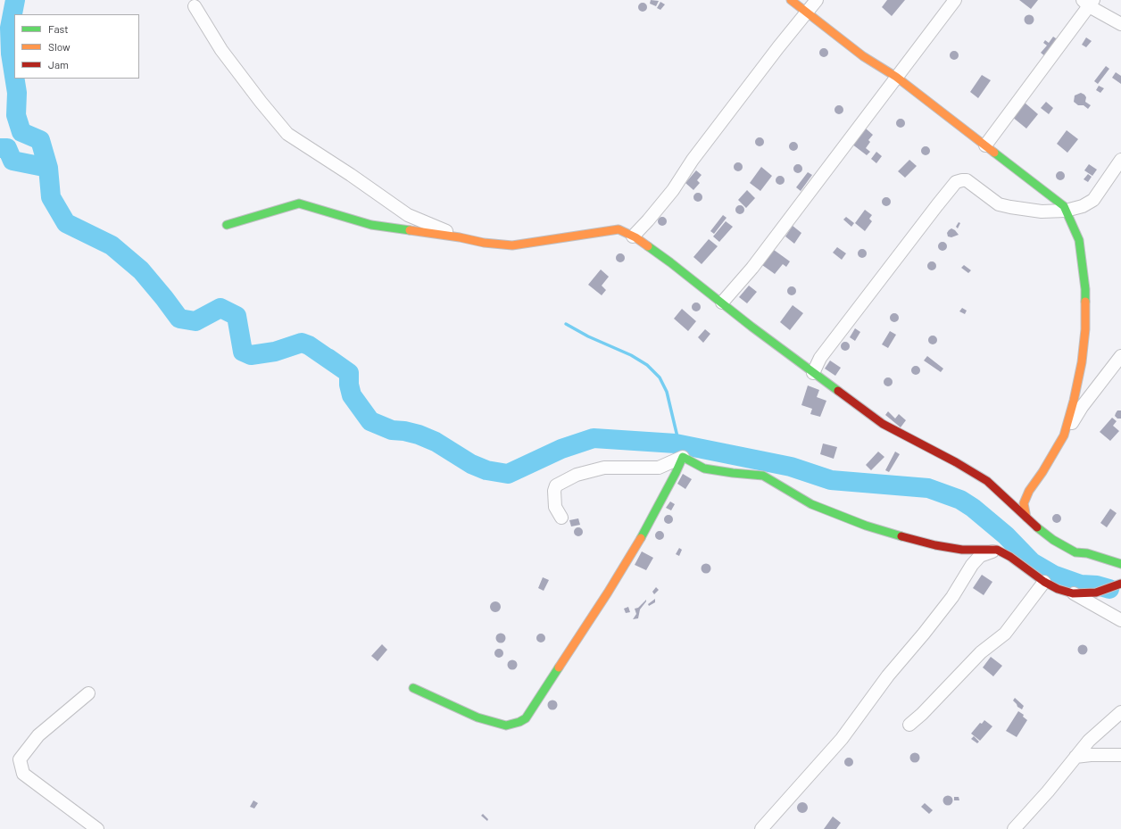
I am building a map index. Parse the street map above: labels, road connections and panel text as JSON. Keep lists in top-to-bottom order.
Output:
{
  "legend": ["Fast", "Slow", "Jam"]
}
